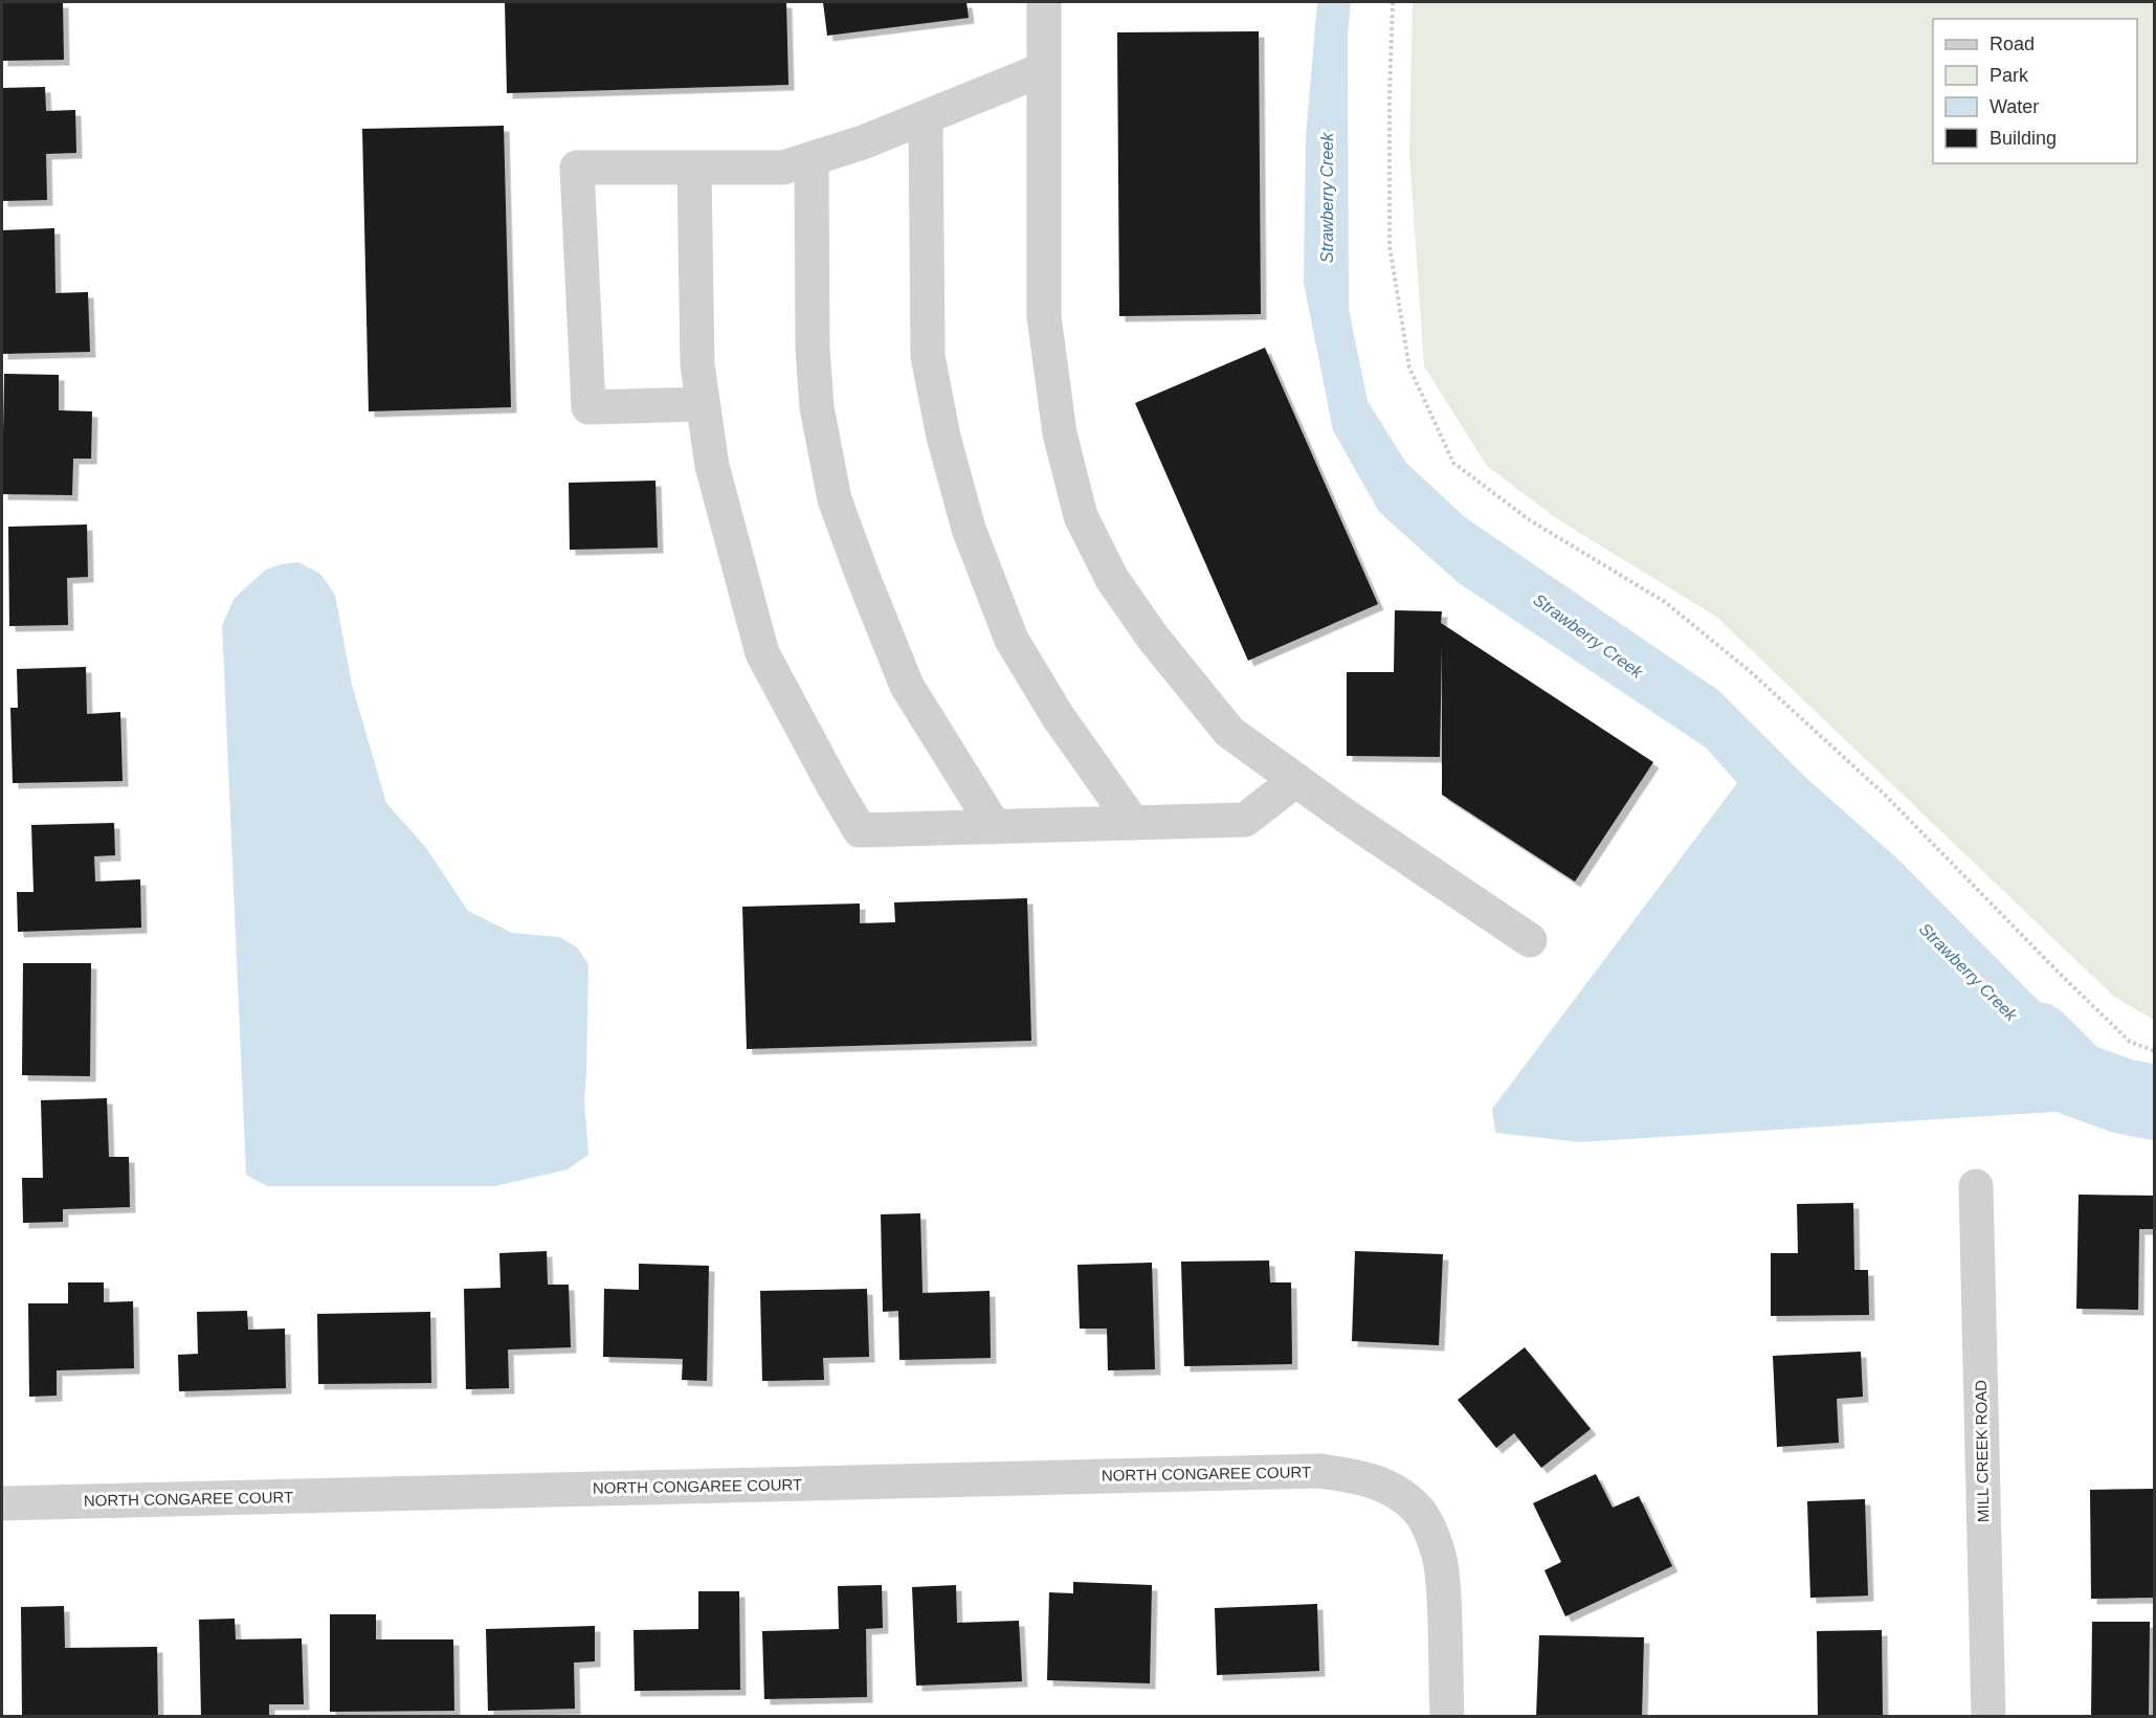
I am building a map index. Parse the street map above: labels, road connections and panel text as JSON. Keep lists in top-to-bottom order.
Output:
{
  "streets": {
    "street": ["MILL CREEK ROAD", "NORTH CONGAREE COURT"]
  },
  "water": ["Strawberry Creek"],
  "legend": [
    "Road",
    "Park",
    "Water",
    "Building"
  ]
}
